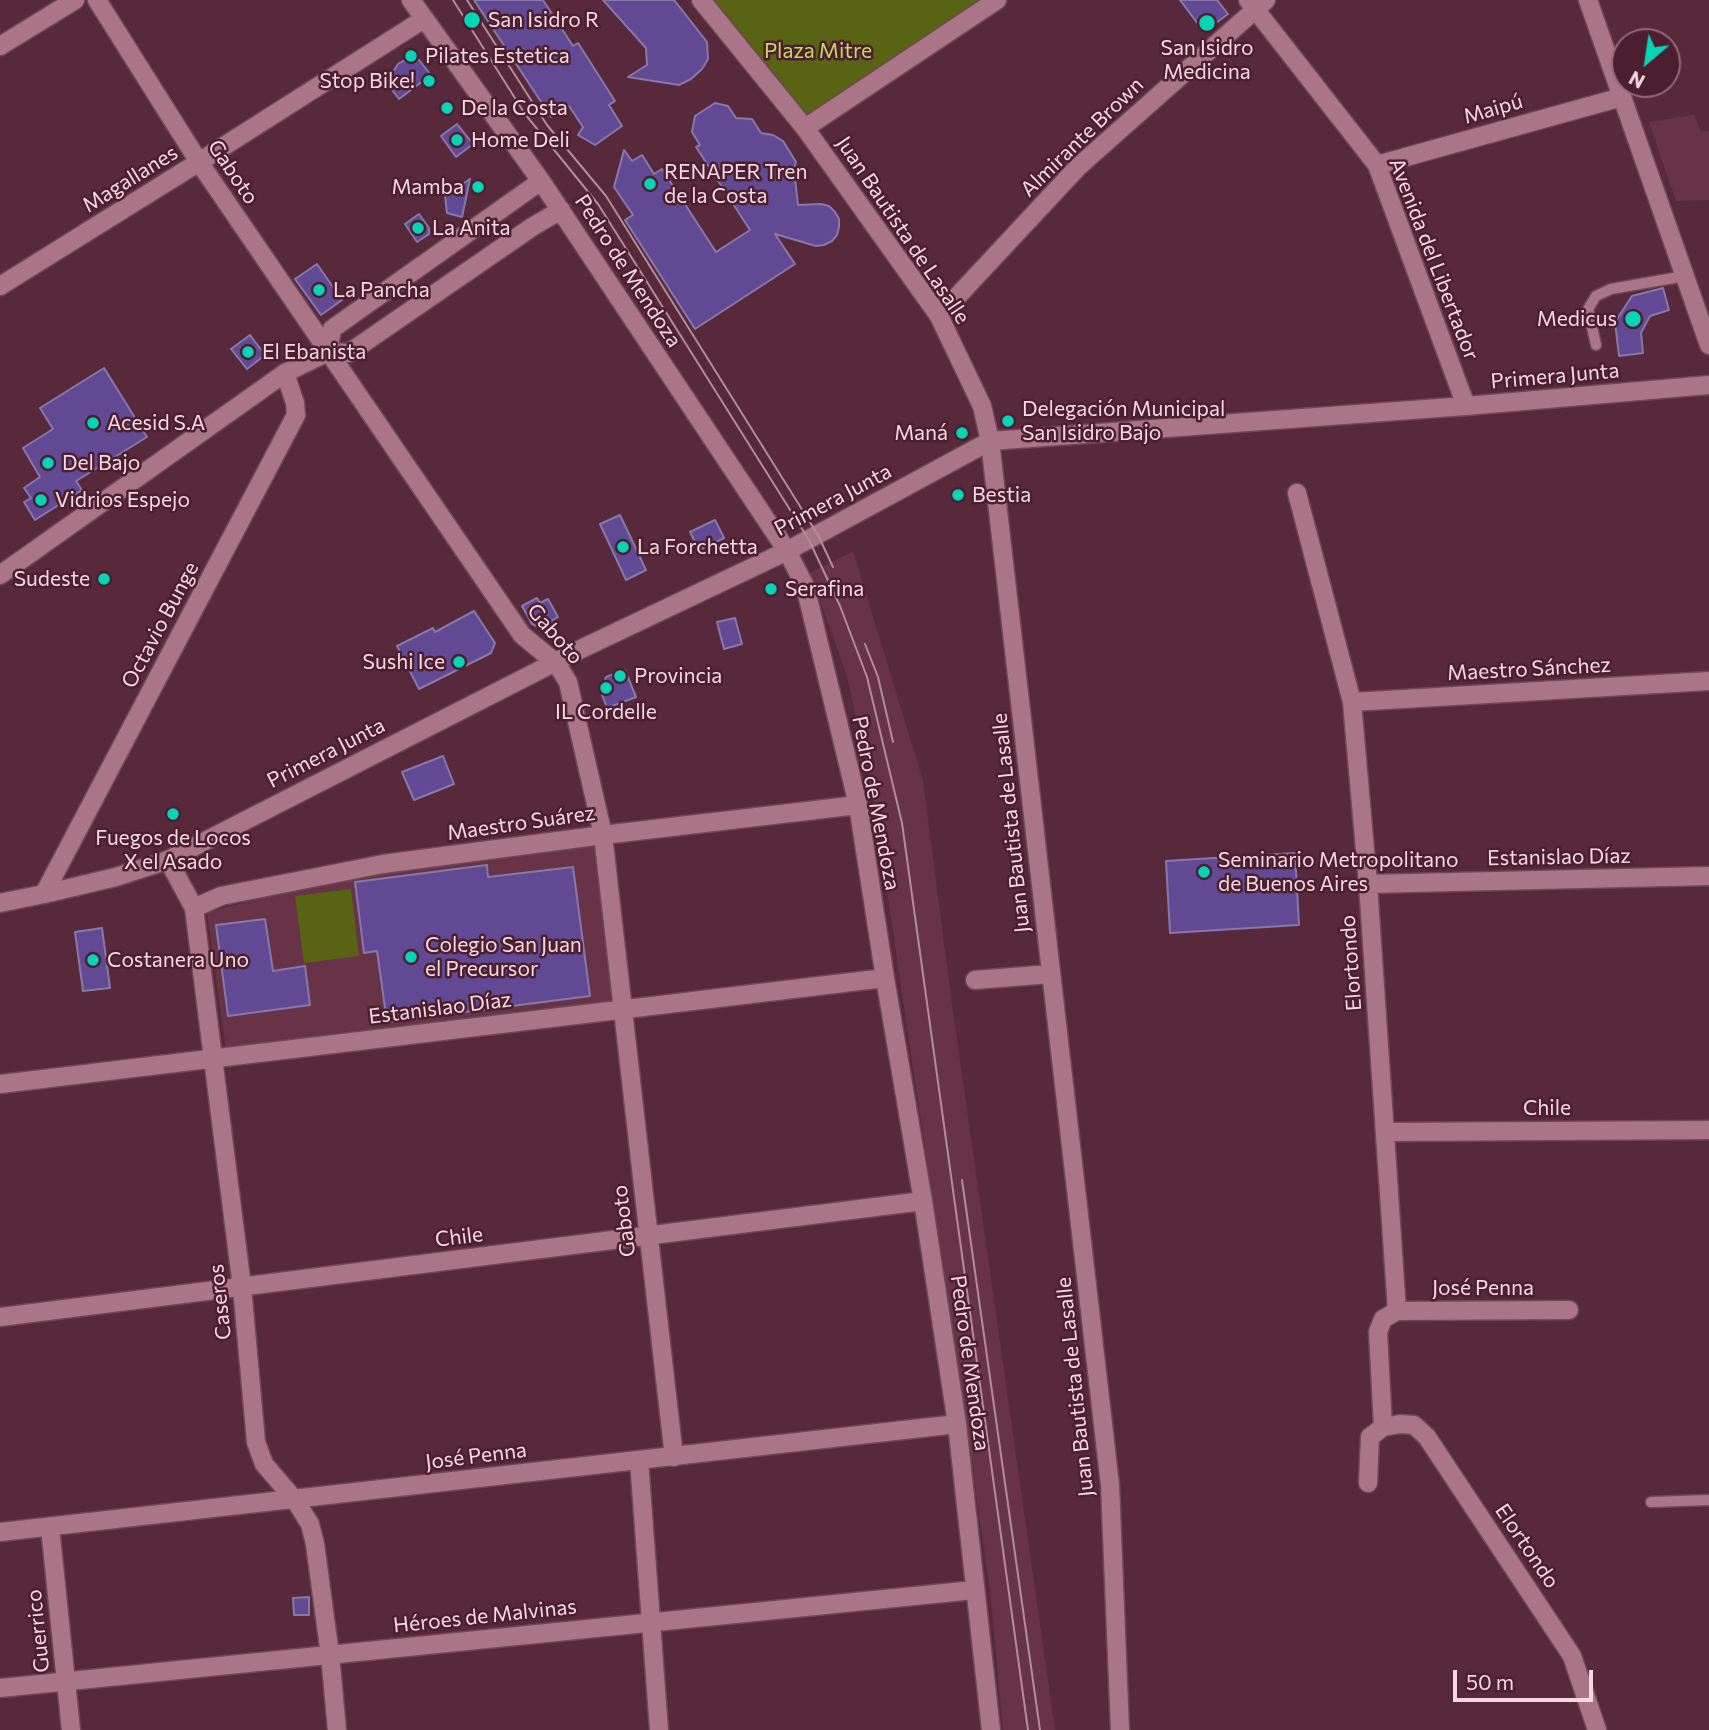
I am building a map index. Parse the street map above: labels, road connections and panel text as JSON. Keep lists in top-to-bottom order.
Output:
{
  "streets": {
    "street": [
      "Maipú",
      "Almirante Brown",
      "Gaboto",
      "Magallanes",
      "Juan Bautista de Lasalle",
      "Avenida del Libertador",
      "Pedro de Mendoza",
      "Primera Junta",
      "Octavio Bunge",
      "Maestro Sánchez",
      "Maestro Suárez",
      "Estanislao Díaz",
      "Elortondo",
      "Chile",
      "José Penna",
      "Caseros",
      "Héroes de Malvinas",
      "Guerrico"
    ]
  },
  "crossings": [
    ["Maipú", "Avenida del Libertador"],
    ["Almirante Brown", "Juan Bautista de Lasalle"],
    ["Almirante Brown", "Avenida del Libertador"],
    ["Gaboto", "Magallanes"],
    ["Gaboto", "Primera Junta"],
    ["Gaboto", "Maestro Suárez"],
    ["Gaboto", "Estanislao Díaz"],
    ["Gaboto", "Chile"],
    ["Gaboto", "José Penna"],
    ["Magallanes", "Pedro de Mendoza"],
    ["Juan Bautista de Lasalle", "Primera Junta"],
    ["Avenida del Libertador", "Primera Junta"],
    ["Pedro de Mendoza", "Primera Junta"],
    ["Pedro de Mendoza", "Maestro Suárez"],
    ["Pedro de Mendoza", "Estanislao Díaz"],
    ["Pedro de Mendoza", "Chile"],
    ["Pedro de Mendoza", "José Penna"],
    ["Pedro de Mendoza", "Héroes de Malvinas"],
    ["Primera Junta", "Octavio Bunge"],
    ["Primera Junta", "Caseros"],
    ["Maestro Sánchez", "Elortondo"],
    ["Maestro Suárez", "Caseros"],
    ["Estanislao Díaz", "Elortondo"],
    ["Estanislao Díaz", "Caseros"],
    ["Elortondo", "Chile"],
    ["Elortondo", "José Penna"],
    ["Chile", "Caseros"],
    ["José Penna", "Caseros"],
    ["José Penna", "Guerrico"],
    ["Caseros", "Héroes de Malvinas"],
    ["Héroes de Malvinas", "Guerrico"]
  ],
  "parks": ["Plaza Mitre"],
  "places": [
    "San Isidro R",
    "San Isidro Medicina",
    "Pilates Estetica",
    "Stop Bike!",
    "De la Costa",
    "Home Deli",
    "RENAPER Tren de la Costa",
    "Mamba",
    "La Anita",
    "La Pancha",
    "Medicus",
    "El Ebanista",
    "Delegación Municipal San Isidro Bajo",
    "Acesid S.A",
    "Maná",
    "Del Bajo",
    "Bestia",
    "Vidrios Espejo",
    "La Forchetta",
    "Sudeste",
    "Serafina",
    "Sushi Ice",
    "Provincia",
    "IL Cordelle",
    "Fuegos de Locos X el Asado",
    "Seminario Metropolitano de Buenos Aires",
    "Colegio San Juan el Precursor",
    "Costanera Uno"
  ],
  "scale_bar": "50 m",
  "north": "bottom left"
}
